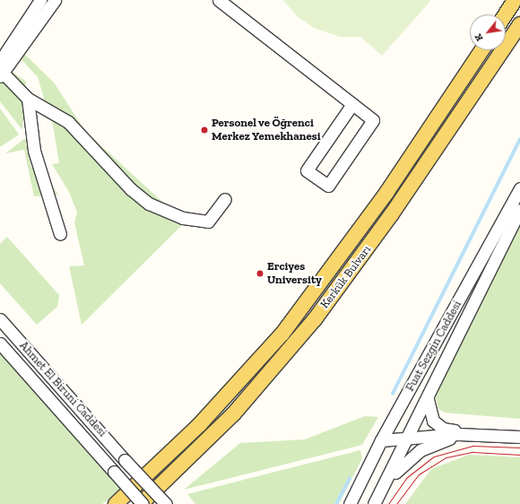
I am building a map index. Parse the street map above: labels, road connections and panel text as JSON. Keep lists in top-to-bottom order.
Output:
{
  "streets": {
    "main road": ["Kerkük Bulvarı"],
    "street": ["Fuat Sezgin Caddesi", "Ahmet El Biruni Caddesi"]
  },
  "crossings": [
    ["Kerkük Bulvarı", "Ahmet El Biruni Caddesi"]
  ],
  "places": ["Personel ve Öğrenci Merkez Yemekhanesi", "Erciyes University"],
  "north": "bottom left"
}
